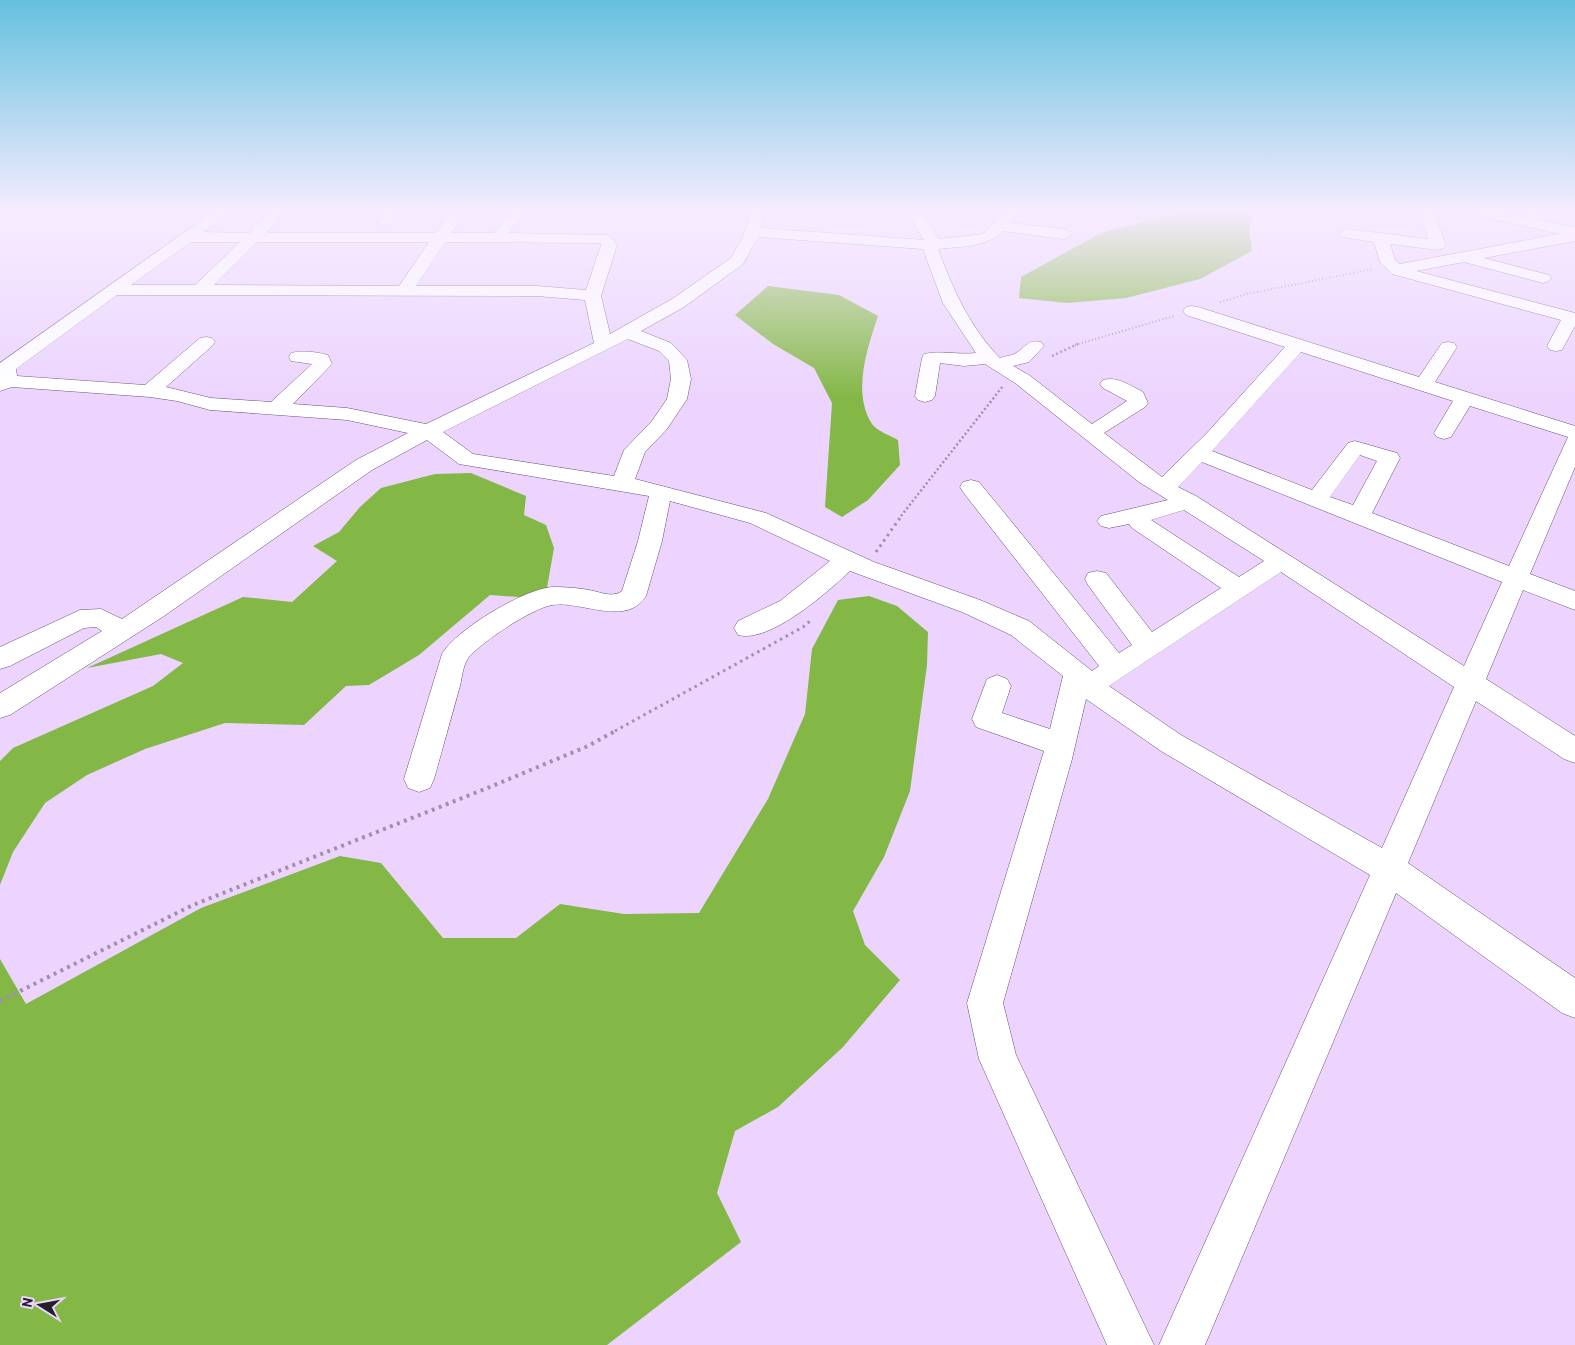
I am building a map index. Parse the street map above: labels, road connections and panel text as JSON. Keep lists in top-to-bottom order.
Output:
{
  "north": "left"
}
